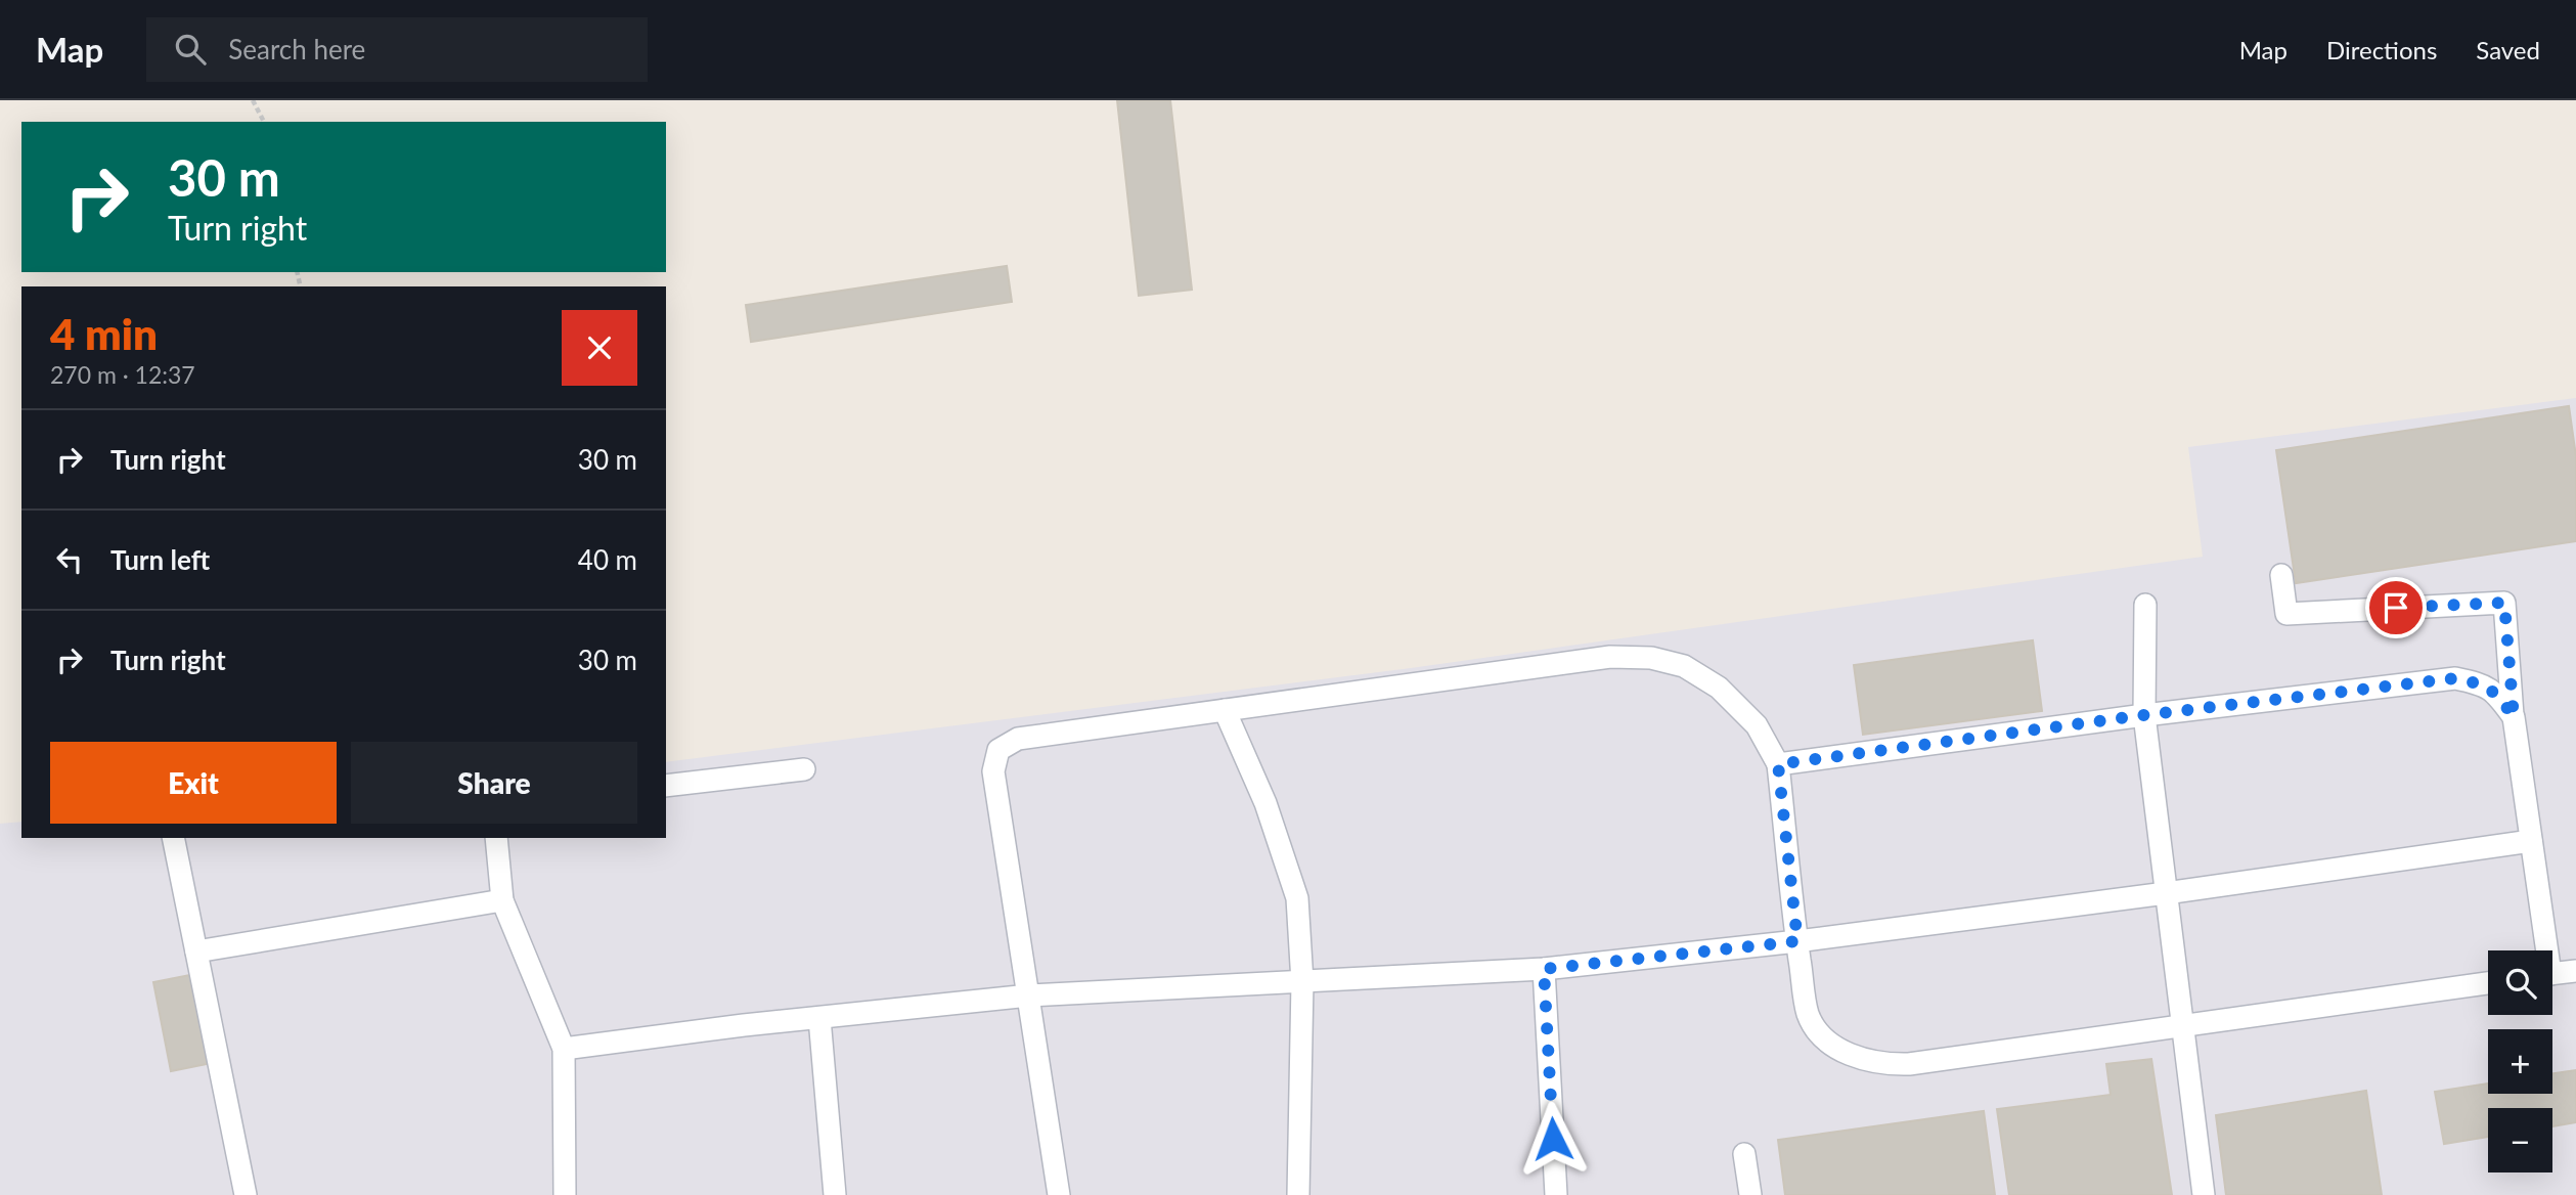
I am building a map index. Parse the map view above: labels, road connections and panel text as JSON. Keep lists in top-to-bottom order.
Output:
{
  "page": {
    "header": "Map",
    "search": "Search here",
    "nav": ["Map", "Directions", "Saved"],
    "turn": ["30 m", "Turn right"],
    "heading": ["4 min", "270 m · 12:37"],
    "list": [
      {
        "name": "Turn right",
        "value": "30 m"
      },
      {
        "name": "Turn left",
        "value": "40 m"
      },
      {
        "name": "Turn right",
        "value": "30 m"
      }
    ],
    "buttons": ["Exit", "Share"],
    "map_buttons": ["+", "−"]
  }
}
